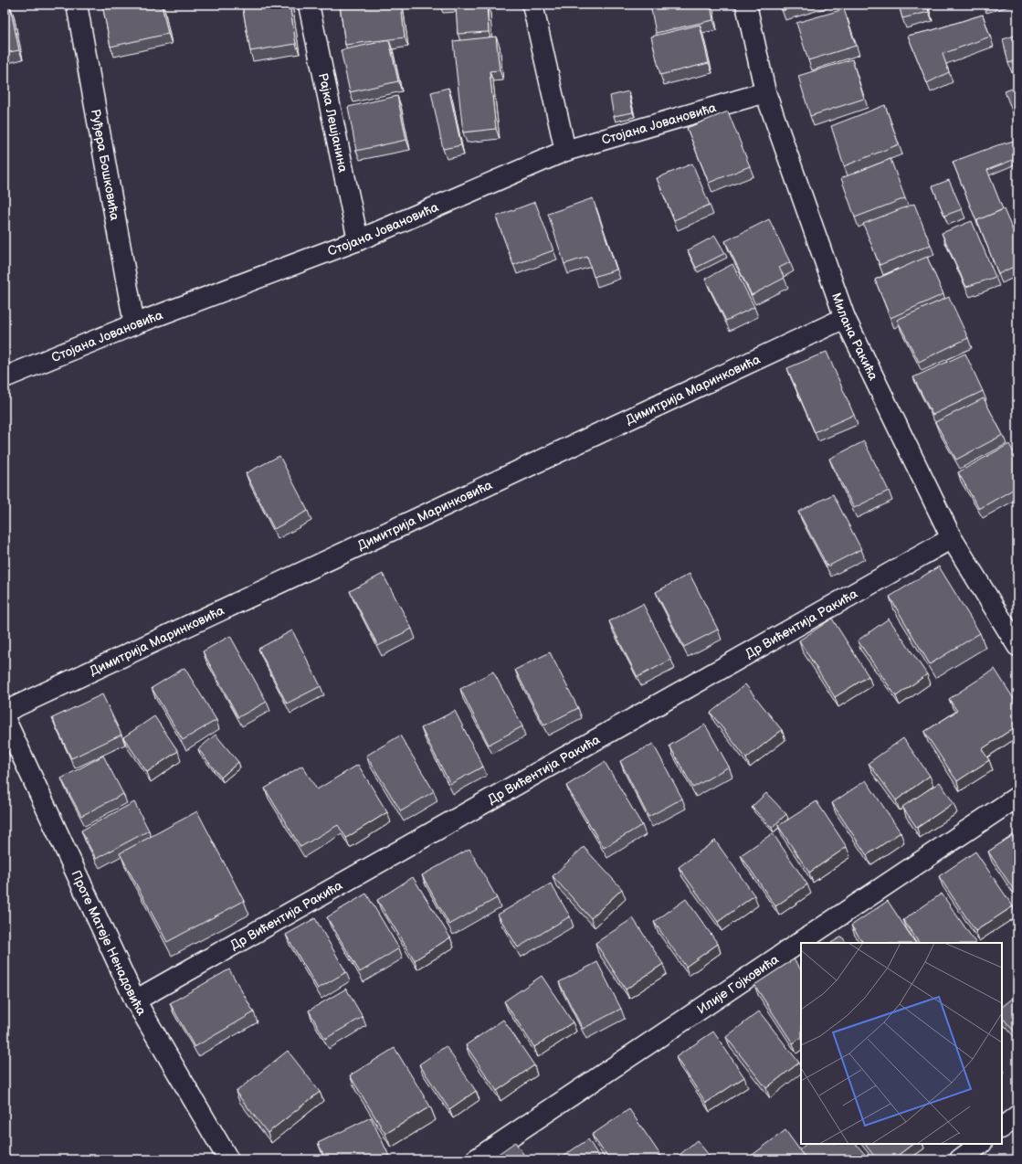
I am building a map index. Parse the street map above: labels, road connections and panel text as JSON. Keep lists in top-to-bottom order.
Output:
{
  "streets": {
    "street": [
      "Рајка Лешјанина",
      "Стојана Јовановића",
      "Руђера Бошковића",
      "Милана Ракића",
      "Димитрија Маринковића",
      "Др Вићентија Ракића",
      "Проте Матеје Ненадовића",
      "Илије Гојковића"
    ]
  },
  "crossings": [
    ["Рајка Лешјанина", "Стојана Јовановића"],
    ["Стојана Јовановића", "Руђера Бошковића"],
    ["Стојана Јовановића", "Милана Ракића"],
    ["Милана Ракића", "Димитрија Маринковића"],
    ["Милана Ракића", "Др Вићентија Ракића"],
    ["Др Вићентија Ракића", "Проте Матеје Ненадовића"]
  ]
}
